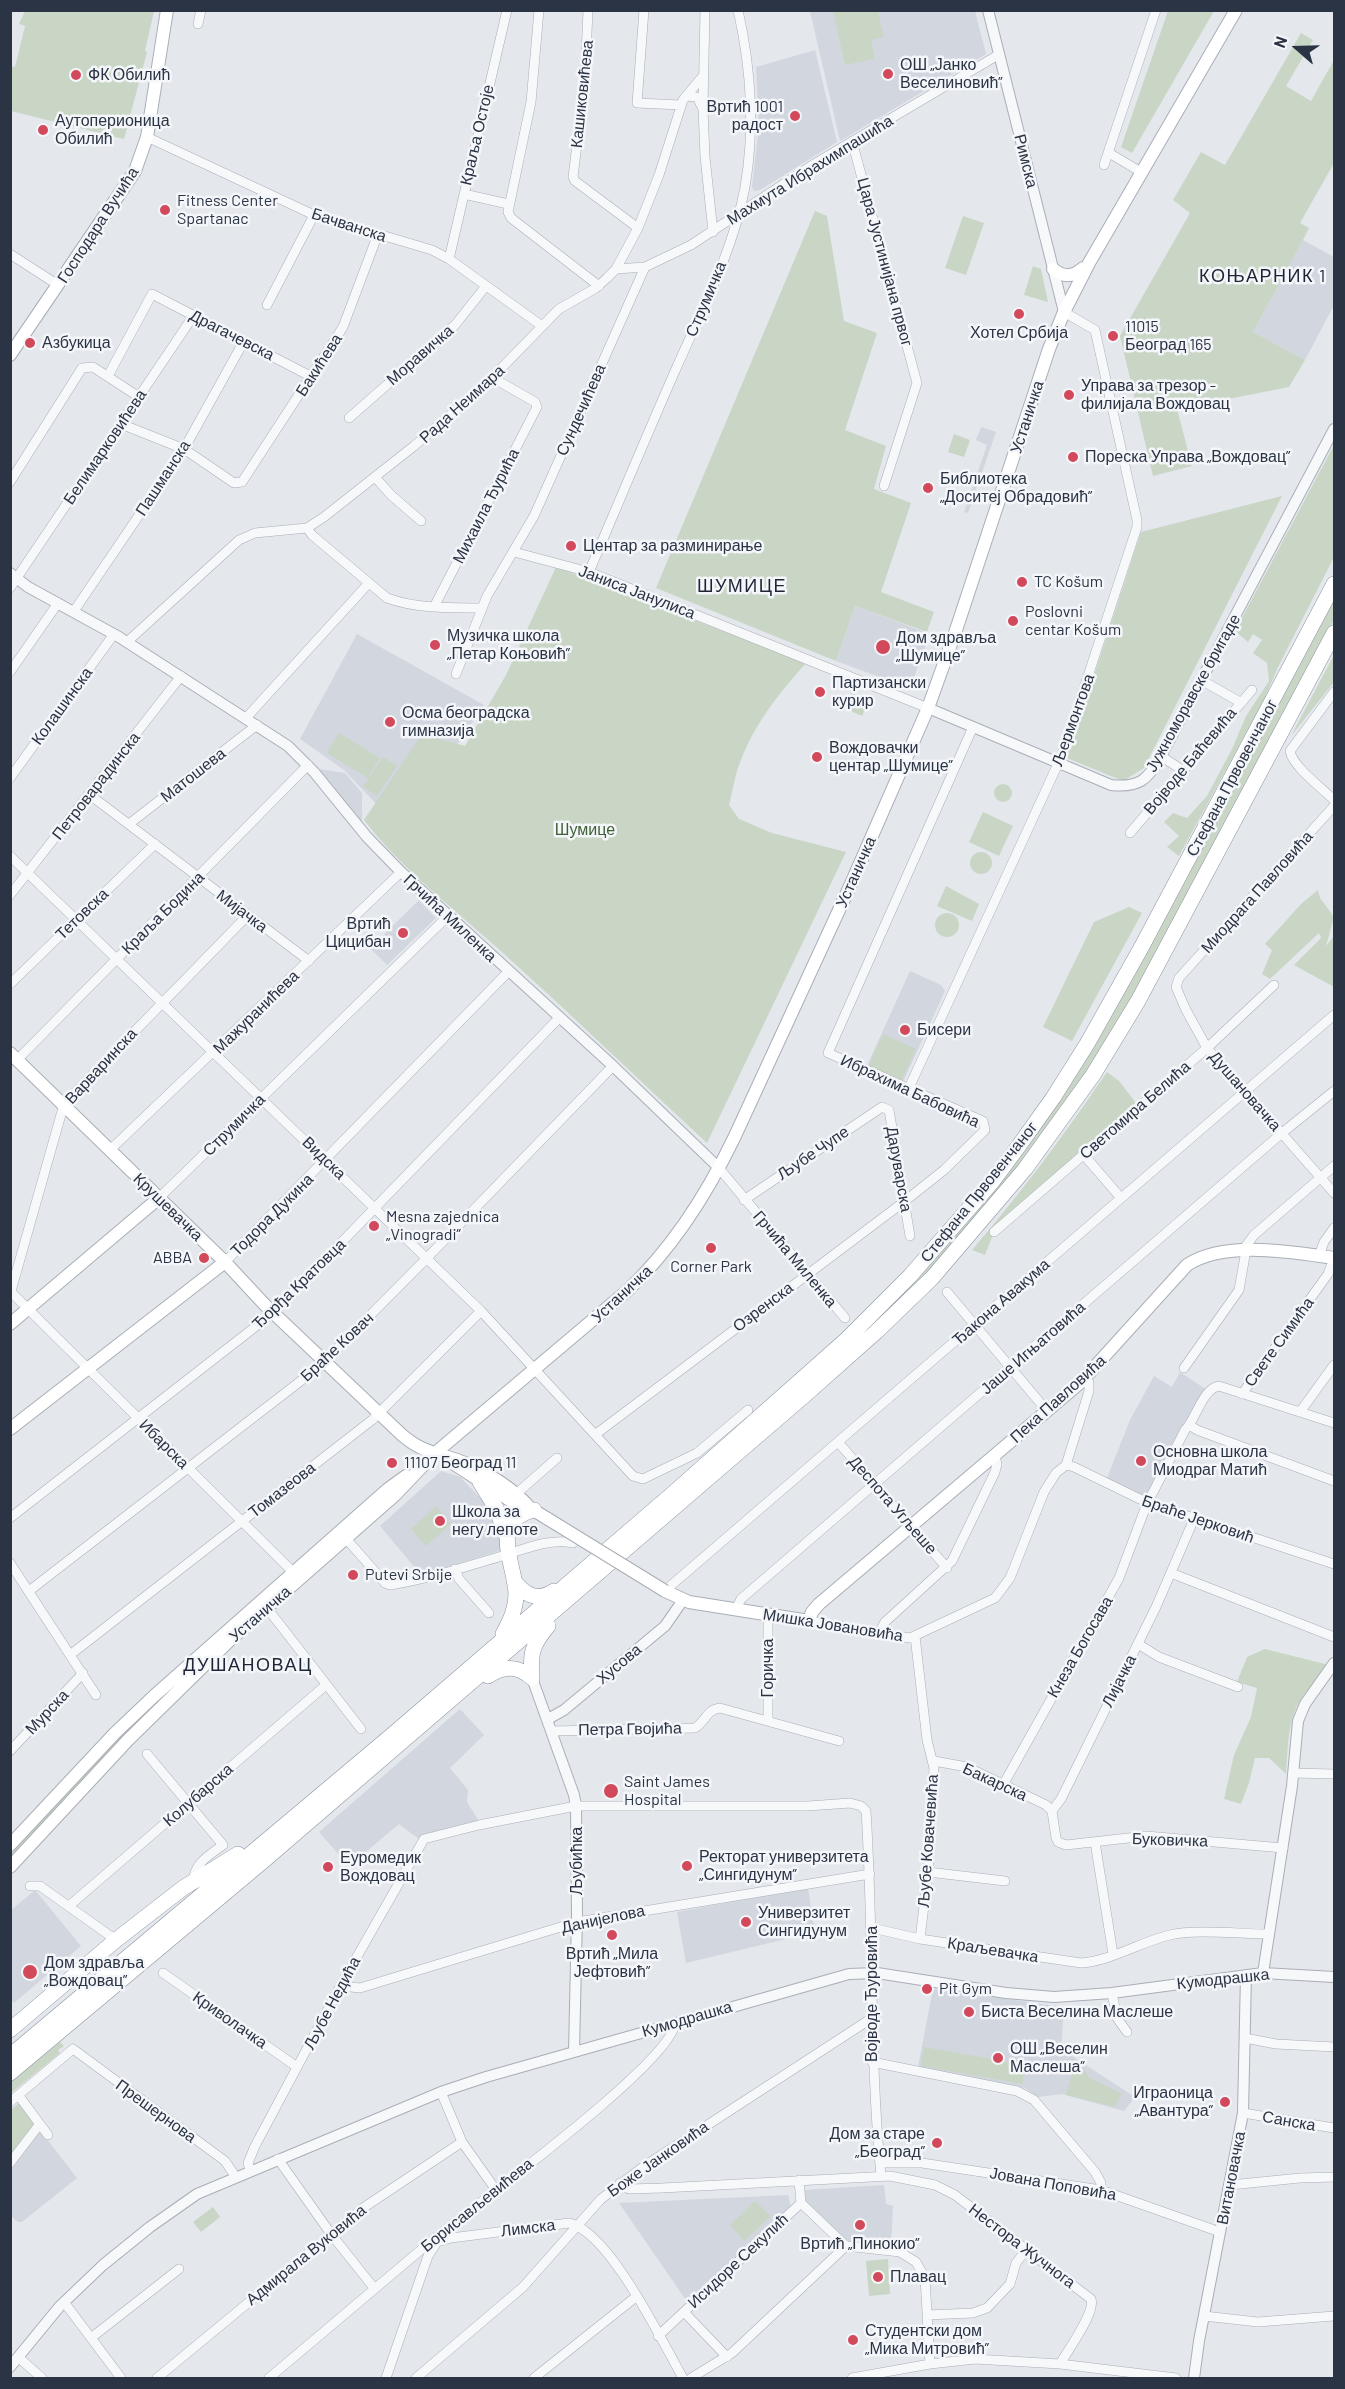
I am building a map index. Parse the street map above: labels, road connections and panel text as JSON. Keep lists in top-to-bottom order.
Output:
{
  "streets": {
    "highway": ["Стефана Првовенчаног"],
    "main road": [
      "Господара Вучића",
      "Струмичка",
      "Устаничка",
      "Крушевачка",
      "Тодора Дукина",
      "Пека Павловића",
      "Мишка Јовановића"
    ],
    "street": [
      "Кашиковићева",
      "Краља Остоје",
      "Римска",
      "Махмута Ибрахимпашића",
      "Бачванска",
      "Цара Јустинијана првог",
      "Драгачевска",
      "Моравичка",
      "Бакићева",
      "Рада Неимара",
      "Сундечићева",
      "Белимарковићева",
      "Пашманска",
      "Михаила Ђурића",
      "Јаниса Јанулиса",
      "Јужноморавске бригаде",
      "Колашинска",
      "Љермонтова",
      "Војводе Баћевића",
      "Матошева",
      "Петроварадинска",
      "Миодрага Павловића",
      "Мијачка",
      "Краља Бодина",
      "Тетовска",
      "Грчића Миленка",
      "Мажуранићева",
      "Варваринска",
      "Ибрахима Бабовића",
      "Душановачка",
      "Светомира Белића",
      "Љубе Чупе",
      "Видска",
      "Даруварска",
      "Ђорђа Кратовца",
      "Ђакона Авакума",
      "Озренска",
      "Свете Симића",
      "Браће Ковач",
      "Јаше Игњатовића",
      "Ибарска",
      "Томазеова",
      "Деспота Угљеше",
      "Браће Јерковић",
      "Кнеза Богосава",
      "Хусова",
      "Горичка",
      "Лијачка",
      "Мурска",
      "Петра Гвојића",
      "Бакарска",
      "Колубарска",
      "Буковичка",
      "Љубе Ковачевића",
      "Љубићка",
      "Данијелова",
      "Краљевачка",
      "Кумодрашка",
      "Војводе Ђуровића",
      "Љубе Недића",
      "Криволачка",
      "Прешернова",
      "Санска",
      "Боже Јанковића",
      "Витановачка",
      "Јована Поповића",
      "Борисављевићева",
      "Лимска",
      "Нестора Жучнога",
      "Адмирала Вуковића",
      "Исидоре Секулић"
    ]
  },
  "crossings": [
    ["Кашиковићева", "Рада Неимара"],
    ["Краља Остоје", "Бачванска"],
    ["Римска", "Махмута Ибрахимпашића"],
    ["Римска", "Устаничка"],
    ["Римска", "Љермонтова"],
    ["Махмута Ибрахимпашића", "Цара Јустинијана првог"],
    ["Махмута Ибрахимпашића", "Струмичка"],
    ["Махмута Ибрахимпашића", "Рада Неимара"],
    ["Махмута Ибрахимпашића", "Сундечићева"],
    ["Господара Вучића", "Бачванска"],
    ["Бачванска", "Моравичка"],
    ["Бачванска", "Бакићева"],
    ["Бачванска", "Рада Неимара"],
    ["Струмичка", "Јаниса Јанулиса"],
    ["Струмичка", "Грчића Миленка"],
    ["Струмичка", "Видска"],
    ["Струмичка", "Крушевачка"],
    ["Струмичка", "Ибарска"],
    ["Драгачевска", "Бакићева"],
    ["Драгачевска", "Белимарковићева"],
    ["Драгачевска", "Пашманска"],
    ["Бакићева", "Пашманска"],
    ["Рада Неимара", "Михаила Ђурића"],
    ["Рада Неимара", "Грчића Миленка"],
    ["Сундечићева", "Јаниса Јанулиса"],
    ["Устаничка", "Јаниса Јанулиса"],
    ["Устаничка", "Јужноморавске бригаде"],
    ["Устаничка", "Љермонтова"],
    ["Устаничка", "Грчића Миленка"],
    ["Устаничка", "Видска"],
    ["Устаничка", "Крушевачка"],
    ["Устаничка", "Ибарска"],
    ["Белимарковићева", "Грчића Миленка"],
    ["Пашманска", "Грчића Миленка"],
    ["Јаниса Јанулиса", "Јужноморавске бригаде"],
    ["Јужноморавске бригаде", "Љермонтова"],
    ["Јужноморавске бригаде", "Ибрахима Бабовића"],
    ["Колашинска", "Грчића Миленка"],
    ["Љермонтова", "Ибрахима Бабовића"],
    ["Матошева", "Мијачка"],
    ["Матошева", "Грчића Миленка"],
    ["Петроварадинска", "Мијачка"],
    ["Петроварадинска", "Грчића Миленка"],
    ["Петроварадинска", "Видска"],
    ["Миодрага Павловића", "Душановачка"],
    ["Мијачка", "Краља Бодина"],
    ["Мијачка", "Тетовска"],
    ["Мијачка", "Мажуранићева"],
    ["Мијачка", "Варваринска"],
    ["Краља Бодина", "Грчића Миленка"],
    ["Краља Бодина", "Видска"],
    ["Краља Бодина", "Крушевачка"],
    ["Тетовска", "Видска"],
    ["Грчића Миленка", "Мажуранићева"],
    ["Грчића Миленка", "Љубе Чупе"],
    ["Грчића Миленка", "Тодора Дукина"],
    ["Грчића Миленка", "Ђорђа Кратовца"],
    ["Грчића Миленка", "Озренска"],
    ["Грчића Миленка", "Браће Ковач"],
    ["Мажуранићева", "Видска"],
    ["Мажуранићева", "Крушевачка"],
    ["Варваринска", "Видска"],
    ["Варваринска", "Крушевачка"],
    ["Варваринска", "Ибарска"],
    ["Ибрахима Бабовића", "Озренска"],
    ["Душановачка", "Светомира Белића"],
    ["Душановачка", "Ђакона Авакума"],
    ["Душановачка", "Јаше Игњатовића"],
    ["Љубе Чупе", "Даруварска"],
    ["Видска", "Тодора Дукина"],
    ["Видска", "Ђорђа Кратовца"],
    ["Видска", "Озренска"],
    ["Видска", "Браће Ковач"],
    ["Видска", "Томазеова"],
    ["Даруварска", "Озренска"],
    ["Крушевачка", "Тодора Дукина"],
    ["Крушевачка", "Ђорђа Кратовца"],
    ["Крушевачка", "Браће Ковач"],
    ["Крушевачка", "Томазеова"],
    ["Тодора Дукина", "Ибарска"],
    ["Ђорђа Кратовца", "Ибарска"],
    ["Ђакона Авакума", "Деспота Угљеше"],
    ["Ђакона Авакума", "Мишка Јовановића"],
    ["Свете Симића", "Пека Павловића"],
    ["Свете Симића", "Кнеза Богосава"],
    ["Браће Ковач", "Ибарска"],
    ["Јаше Игњатовића", "Деспота Угљеше"],
    ["Јаше Игњатовића", "Мишка Јовановића"],
    ["Пека Павловића", "Деспота Угљеше"],
    ["Пека Павловића", "Мишка Јовановића"],
    ["Ибарска", "Томазеова"],
    ["Браће Јерковић", "Мишка Јовановића"],
    ["Браће Јерковић", "Кнеза Богосава"],
    ["Браће Јерковић", "Лијачка"],
    ["Мишка Јовановића", "Хусова"],
    ["Мишка Јовановића", "Горичка"],
    ["Мишка Јовановића", "Љубе Ковачевића"],
    ["Кнеза Богосава", "Бакарска"],
    ["Хусова", "Љубићка"],
    ["Горичка", "Петра Гвојића"],
    ["Лијачка", "Бакарска"],
    ["Лијачка", "Буковичка"],
    ["Петра Гвојића", "Љубићка"],
    ["Бакарска", "Буковичка"],
    ["Бакарска", "Љубе Ковачевића"],
    ["Љубе Ковачевића", "Краљевачка"],
    ["Љубићка", "Данијелова"],
    ["Љубићка", "Кумодрашка"],
    ["Љубићка", "Војводе Ђуровића"],
    ["Љубићка", "Љубе Недића"],
    ["Данијелова", "Војводе Ђуровића"],
    ["Данијелова", "Љубе Недића"],
    ["Краљевачка", "Војводе Ђуровића"],
    ["Кумодрашка", "Војводе Ђуровића"],
    ["Кумодрашка", "Љубе Недића"],
    ["Кумодрашка", "Прешернова"],
    ["Кумодрашка", "Витановачка"],
    ["Кумодрашка", "Борисављевићева"],
    ["Војводе Ђуровића", "Љубе Недића"],
    ["Војводе Ђуровића", "Боже Јанковића"],
    ["Војводе Ђуровића", "Јована Поповића"],
    ["Војводе Ђуровића", "Нестора Жучнога"],
    ["Љубе Недића", "Криволачка"],
    ["Санска", "Витановачка"],
    ["Боже Јанковића", "Лимска"],
    ["Витановачка", "Јована Поповића"],
    ["Лимска", "Исидоре Секулић"]
  ],
  "districts": ["КОЊАРНИК 1", "ШУМИЦЕ", "ДУШАНОВАЦ"],
  "parks": ["Шумице"],
  "places": [
    "ОШ „Јанко Веселиновић”",
    "ФК Обилић",
    "Вртић 1001 радост",
    "Аутоперионица Обилић",
    "Fitness Center Spartanac",
    "Хотел Србија",
    "11015 Београд 165",
    "Азбукица",
    "Управа за трезор - филијала Вождовац",
    "Пореска Управа „Вождовац”",
    "Библиотека „Доситеј Обрадовић”",
    "Центар за разминирање",
    "TC Košum",
    "Poslovni centar Košum",
    "Музичка школа „Петар Коњовић”",
    "Дом здравља „Шумице”",
    "Партизански курир",
    "Осма београдска гимназија",
    "Вождовачки центар „Шумице”",
    "Вртић Цицибан",
    "Бисери",
    "Mesna zajednica „Vinogradi”",
    "Corner Park",
    "ABBA",
    "Основна школа Миодраг Матић",
    "11107 Београд 11",
    "Школа за негу лепоте",
    "Putevi Srbije",
    "Saint James Hospital",
    "Ректорат универзитета „Сингидунум”",
    "Еуромедик Вождовац",
    "Универзитет Сингидунум",
    "Вртић „Мила Јефтовић”",
    "Дом здравља „Вождовац”",
    "Pit Gym",
    "Биста Веселина Маслеше",
    "ОШ „Веселин Маслеша”",
    "Играоница „Авантура”",
    "Дом за старе „Београд”",
    "Вртић „Пинокио”",
    "Плавац",
    "Студентски дом „Мика Митровић”"
  ],
  "north": "left"
}
